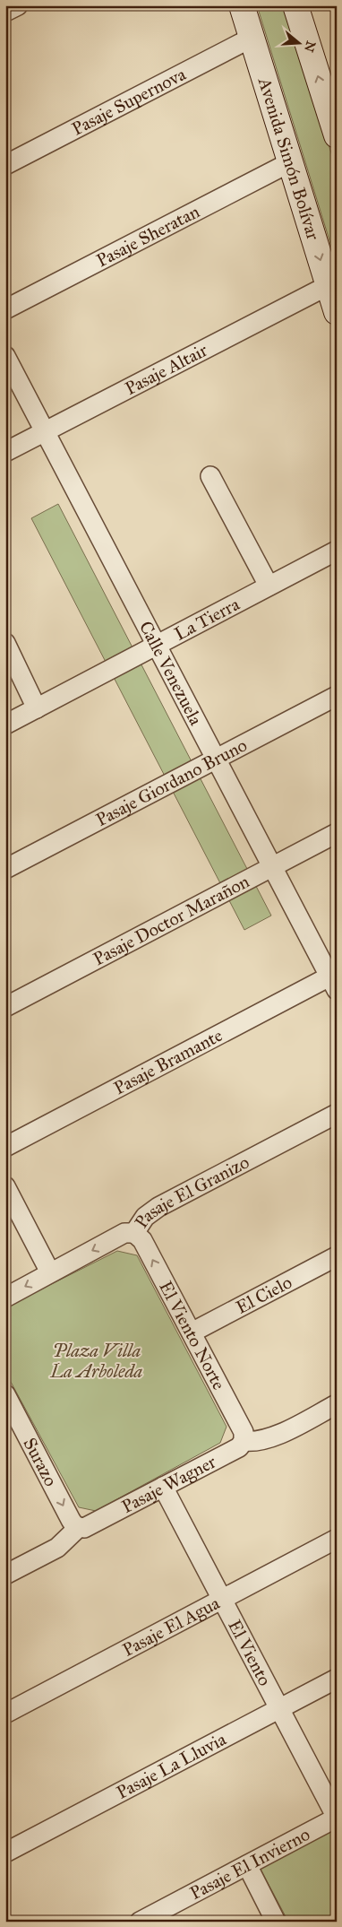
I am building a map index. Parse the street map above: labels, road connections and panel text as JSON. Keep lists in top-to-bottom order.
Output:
{
  "streets": {
    "main road": ["Avenida Simón Bolívar"],
    "street": [
      "Pasaje Supernova",
      "Pasaje Sheratan",
      "Pasaje Altair",
      "La Tierra",
      "Calle Venezuela",
      "Pasaje Giordano Bruno",
      "Pasaje Doctor Marañon",
      "Pasaje Bramante",
      "Pasaje El Granizo",
      "El Cielo",
      "El Viento Norte",
      "Surazo",
      "Pasaje Wagner",
      "Pasaje El Agua",
      "El Viento",
      "Pasaje La Lluvia",
      "Pasaje El Invierno"
    ]
  },
  "crossings": [
    ["Pasaje Supernova", "Avenida Simón Bolívar"],
    ["Avenida Simón Bolívar", "Pasaje Sheratan"],
    ["Avenida Simón Bolívar", "Pasaje Altair"],
    ["Pasaje Altair", "Calle Venezuela"],
    ["La Tierra", "Calle Venezuela"],
    ["Calle Venezuela", "Pasaje Giordano Bruno"],
    ["Calle Venezuela", "Pasaje Doctor Marañon"],
    ["Calle Venezuela", "Pasaje Bramante"],
    ["Pasaje El Granizo", "El Viento Norte"],
    ["El Cielo", "El Viento Norte"],
    ["El Viento Norte", "Pasaje Wagner"],
    ["Surazo", "Pasaje Wagner"],
    ["Pasaje Wagner", "El Viento"],
    ["Pasaje El Agua", "El Viento"],
    ["El Viento", "Pasaje La Lluvia"],
    ["El Viento", "Pasaje El Invierno"]
  ],
  "one_way": [
    "Avenida Simón Bolívar",
    "Pasaje El Granizo",
    "El Viento Norte",
    "Surazo"
  ],
  "parks": ["Plaza Villa La Arboleda"],
  "north": "right"
}
